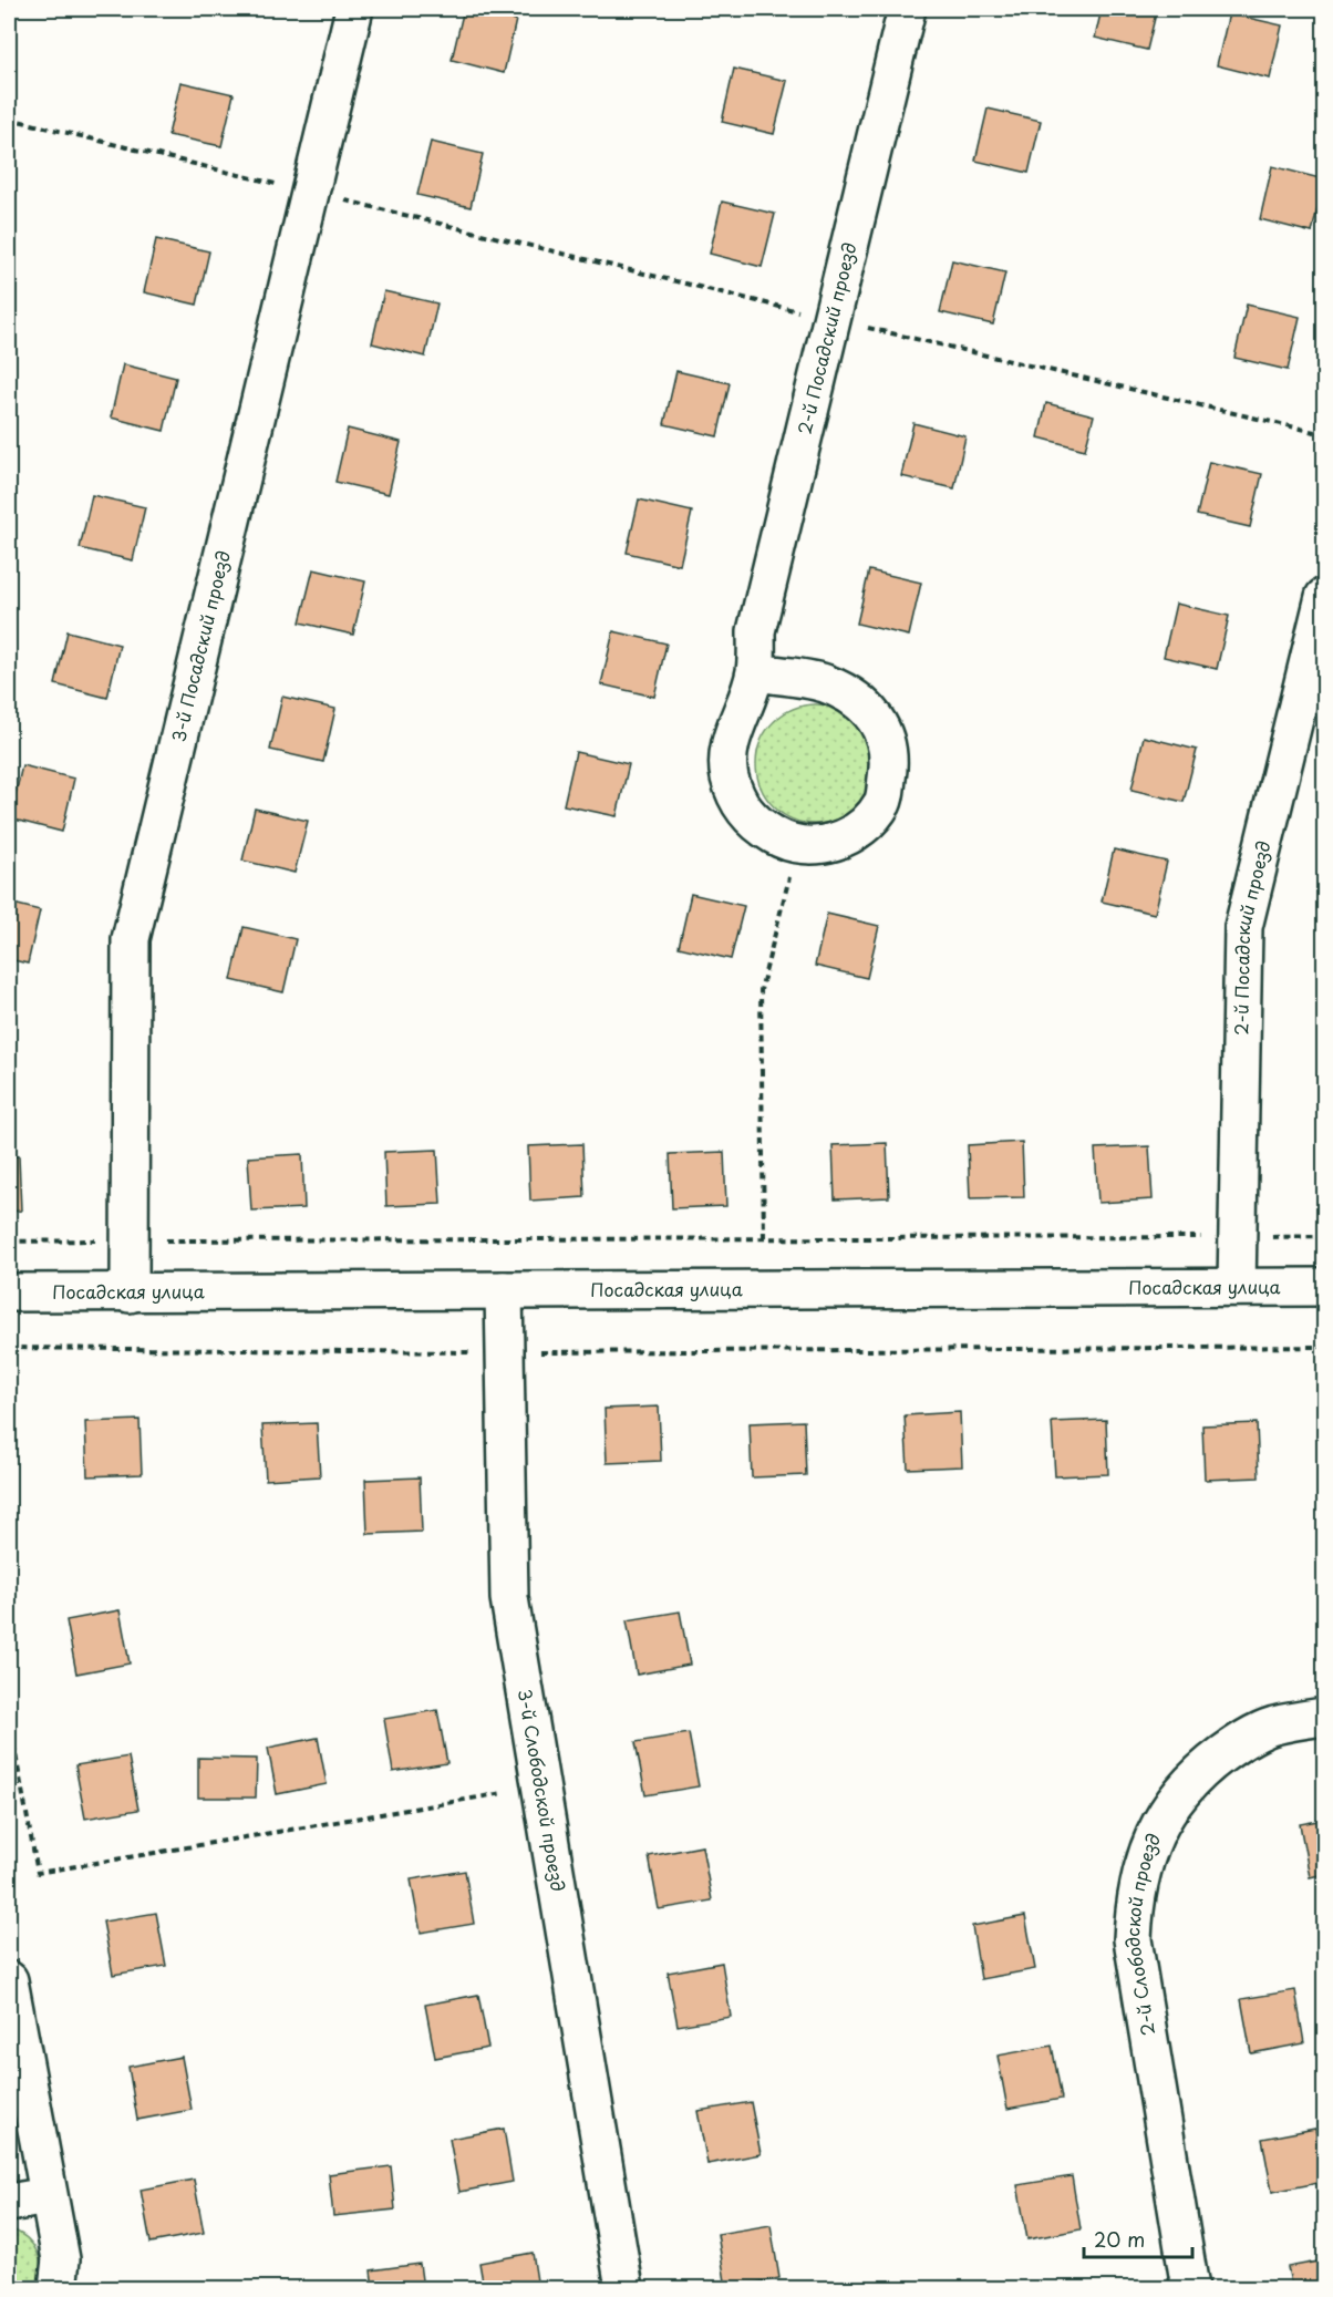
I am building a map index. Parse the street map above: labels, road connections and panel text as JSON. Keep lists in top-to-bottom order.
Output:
{
  "streets": {
    "street": [
      "2-й Посадский проезд",
      "3-й Посадский проезд",
      "Посадская улица",
      "3-й Слободской проезд",
      "2-й Слободской проезд"
    ]
  },
  "crossings": [
    ["2-й Посадский проезд", "Посадская улица"],
    ["3-й Посадский проезд", "Посадская улица"],
    ["Посадская улица", "3-й Слободской проезд"]
  ],
  "scale_bar": "20 m"
}
